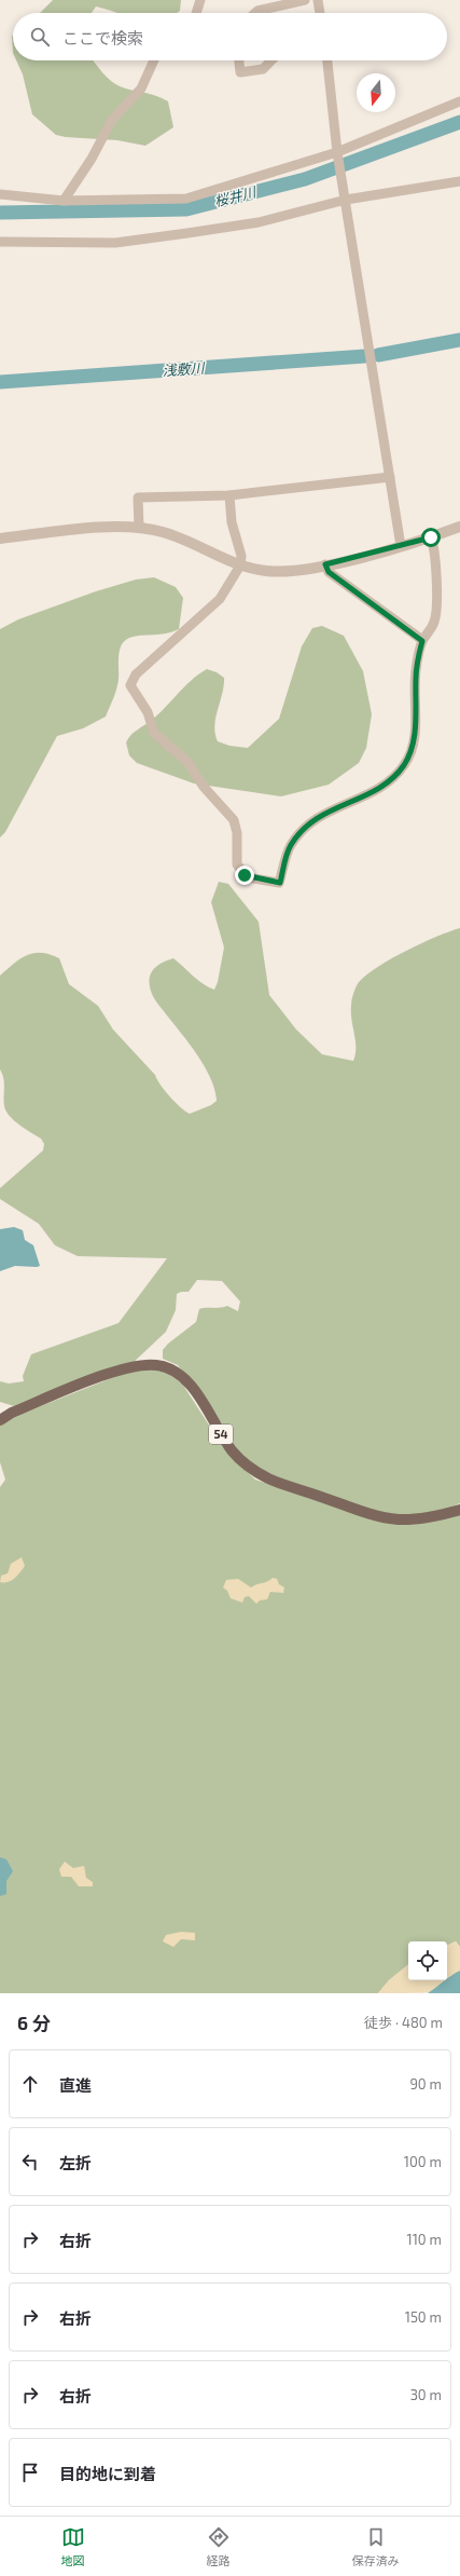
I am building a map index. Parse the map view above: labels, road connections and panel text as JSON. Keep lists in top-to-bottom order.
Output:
{
  "streets": {
    "main road": ["54"]
  },
  "water": ["桜井川", "浅敷川"],
  "north": "bottom",
  "page": {
    "search": "ここで検索",
    "heading": ["6 分", "徒歩 · 480 m"],
    "list": [
      ["直進", "90 m"],
      ["左折", "100 m"],
      ["右折", "110 m"],
      ["右折", "150 m"],
      ["右折", "30 m"],
      "目的地に到着"
    ],
    "nav": ["地図", "経路", "保存済み"]
  }
}
